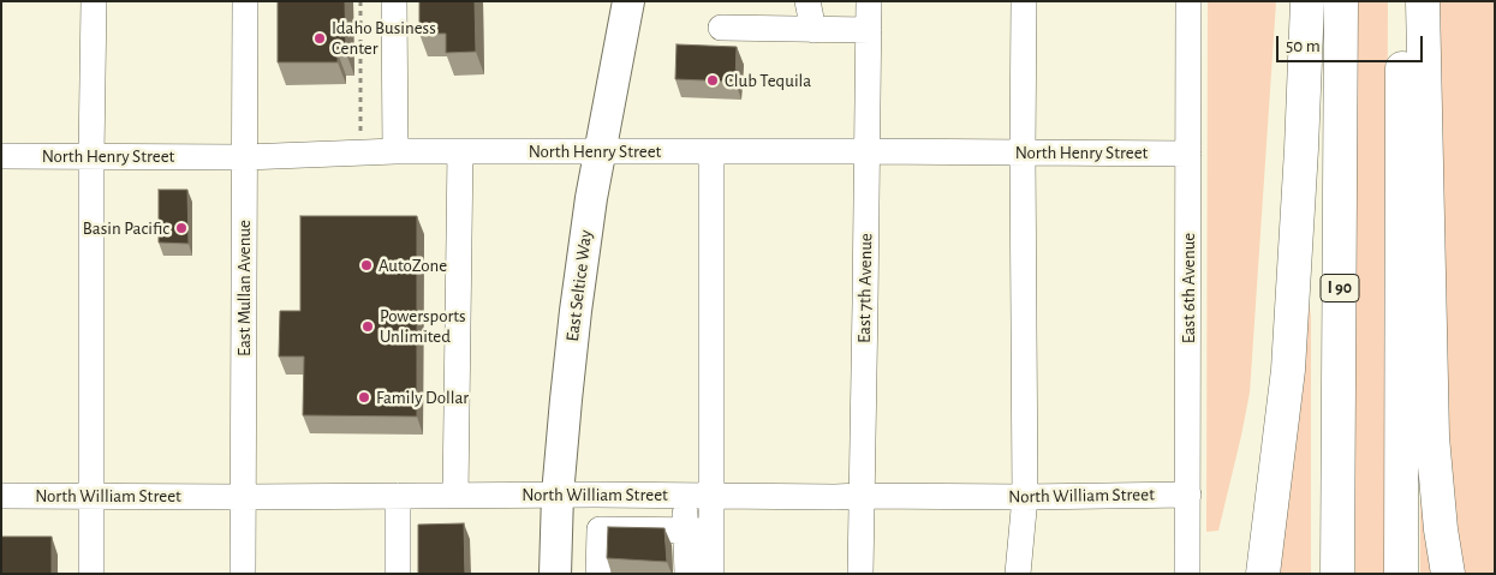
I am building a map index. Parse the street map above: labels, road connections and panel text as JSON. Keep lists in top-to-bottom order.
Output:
{
  "streets": {
    "highway": ["I 90"],
    "main road": ["East Seltice Way"],
    "street": [
      "North Henry Street",
      "East Mullan Avenue",
      "East 7th Avenue",
      "East 6th Avenue",
      "North William Street"
    ]
  },
  "crossings": [
    ["North Henry Street", "East Seltice Way"],
    ["North Henry Street", "East Mullan Avenue"],
    ["North Henry Street", "East 7th Avenue"],
    ["North Henry Street", "East 6th Avenue"],
    ["East Seltice Way", "North William Street"],
    ["East Mullan Avenue", "North William Street"],
    ["East 7th Avenue", "North William Street"],
    ["East 6th Avenue", "North William Street"]
  ],
  "places": [
    "Idaho Business Center",
    "Club Tequila",
    "Basin Pacific",
    "AutoZone",
    "Powersports Unlimited",
    "Family Dollar"
  ],
  "scale_bar": "50 m"
}
